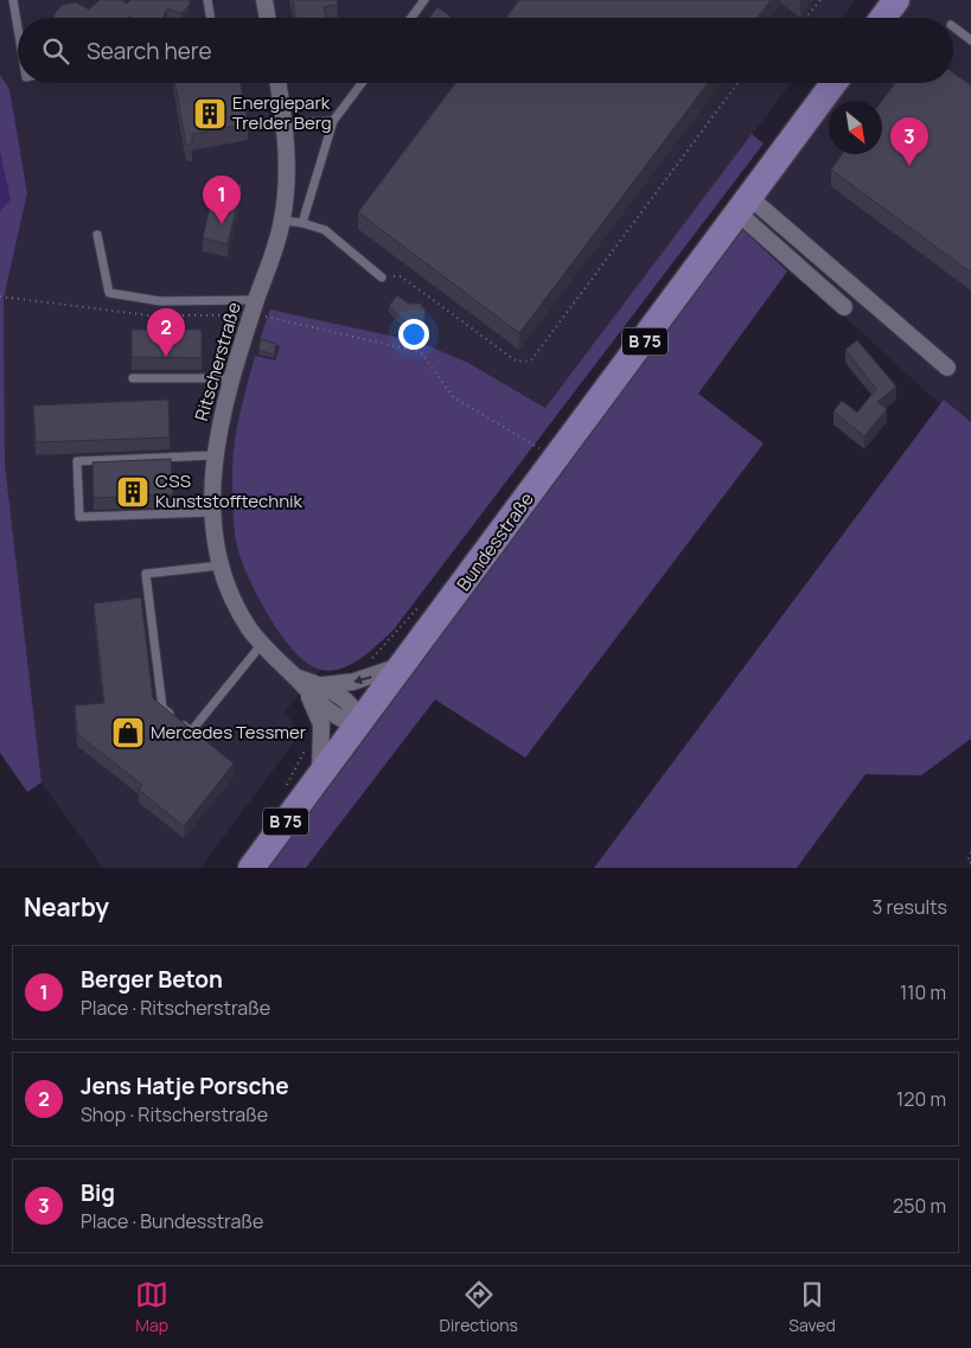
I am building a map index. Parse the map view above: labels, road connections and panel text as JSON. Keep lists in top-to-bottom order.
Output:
{
  "streets": {
    "main road": ["B 75", "Bundesstraße"],
    "street": ["Ritscherstraße"]
  },
  "crossings": [
    ["Ritscherstraße", "Bundesstraße"]
  ],
  "places": {
    "building": ["Energiepark Trelder Berg", "CSS Kunststofftechnik"],
    "shop": ["Mercedes Tessmer"]
  },
  "north": "bottom right",
  "page": {
    "search": "Search here",
    "pins": ["3", "1", "2"],
    "heading": ["Nearby", "3 results"],
    "list": [
      {
        "mark": "1",
        "name": "Berger Beton",
        "note": "Place · Ritscherstraße",
        "value": "110 m"
      },
      {
        "mark": "2",
        "name": "Jens Hatje Porsche",
        "note": "Shop · Ritscherstraße",
        "value": "120 m"
      },
      {
        "mark": "3",
        "name": "Big",
        "note": "Place · Bundesstraße",
        "value": "250 m"
      }
    ],
    "nav": ["Map", "Directions", "Saved"]
  }
}
